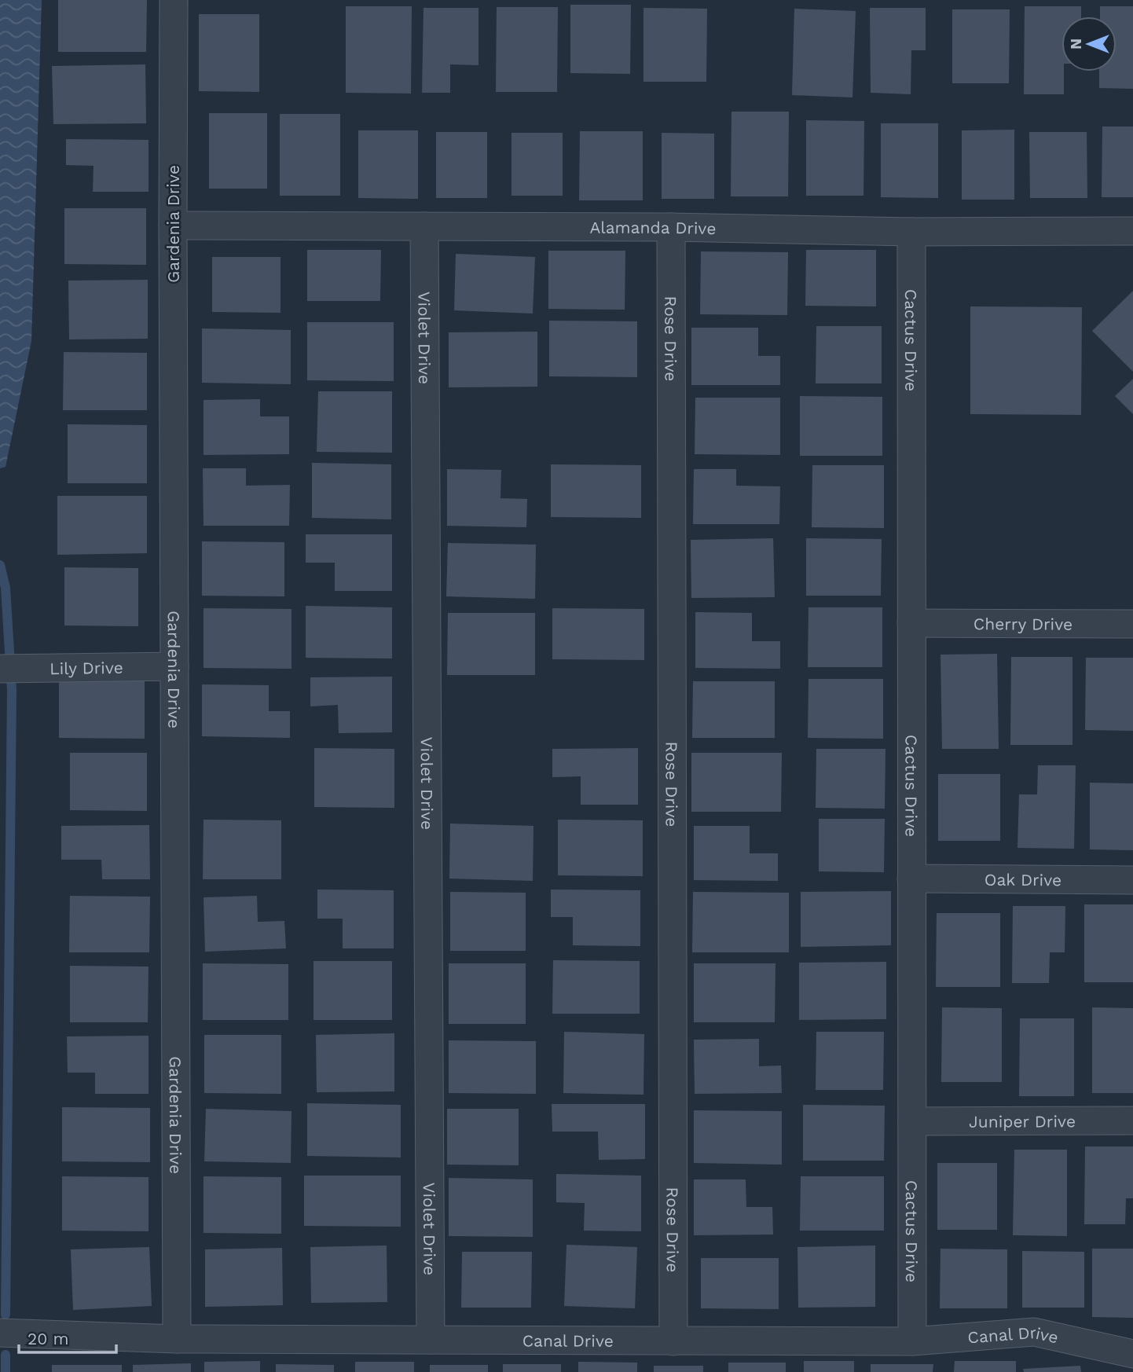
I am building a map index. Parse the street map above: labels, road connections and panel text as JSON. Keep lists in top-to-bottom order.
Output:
{
  "streets": {
    "street": [
      "Gardenia Drive",
      "Alamanda Drive",
      "Violet Drive",
      "Rose Drive",
      "Cactus Drive",
      "Cherry Drive",
      "Lily Drive",
      "Oak Drive",
      "Juniper Drive",
      "Canal Drive"
    ]
  },
  "crossings": [
    ["Gardenia Drive", "Alamanda Drive"],
    ["Gardenia Drive", "Lily Drive"],
    ["Gardenia Drive", "Canal Drive"],
    ["Alamanda Drive", "Violet Drive"],
    ["Alamanda Drive", "Rose Drive"],
    ["Alamanda Drive", "Cactus Drive"],
    ["Violet Drive", "Canal Drive"],
    ["Rose Drive", "Canal Drive"],
    ["Cactus Drive", "Cherry Drive"],
    ["Cactus Drive", "Oak Drive"],
    ["Cactus Drive", "Juniper Drive"],
    ["Cactus Drive", "Canal Drive"]
  ],
  "scale_bar": "20 m",
  "north": "left"
}
